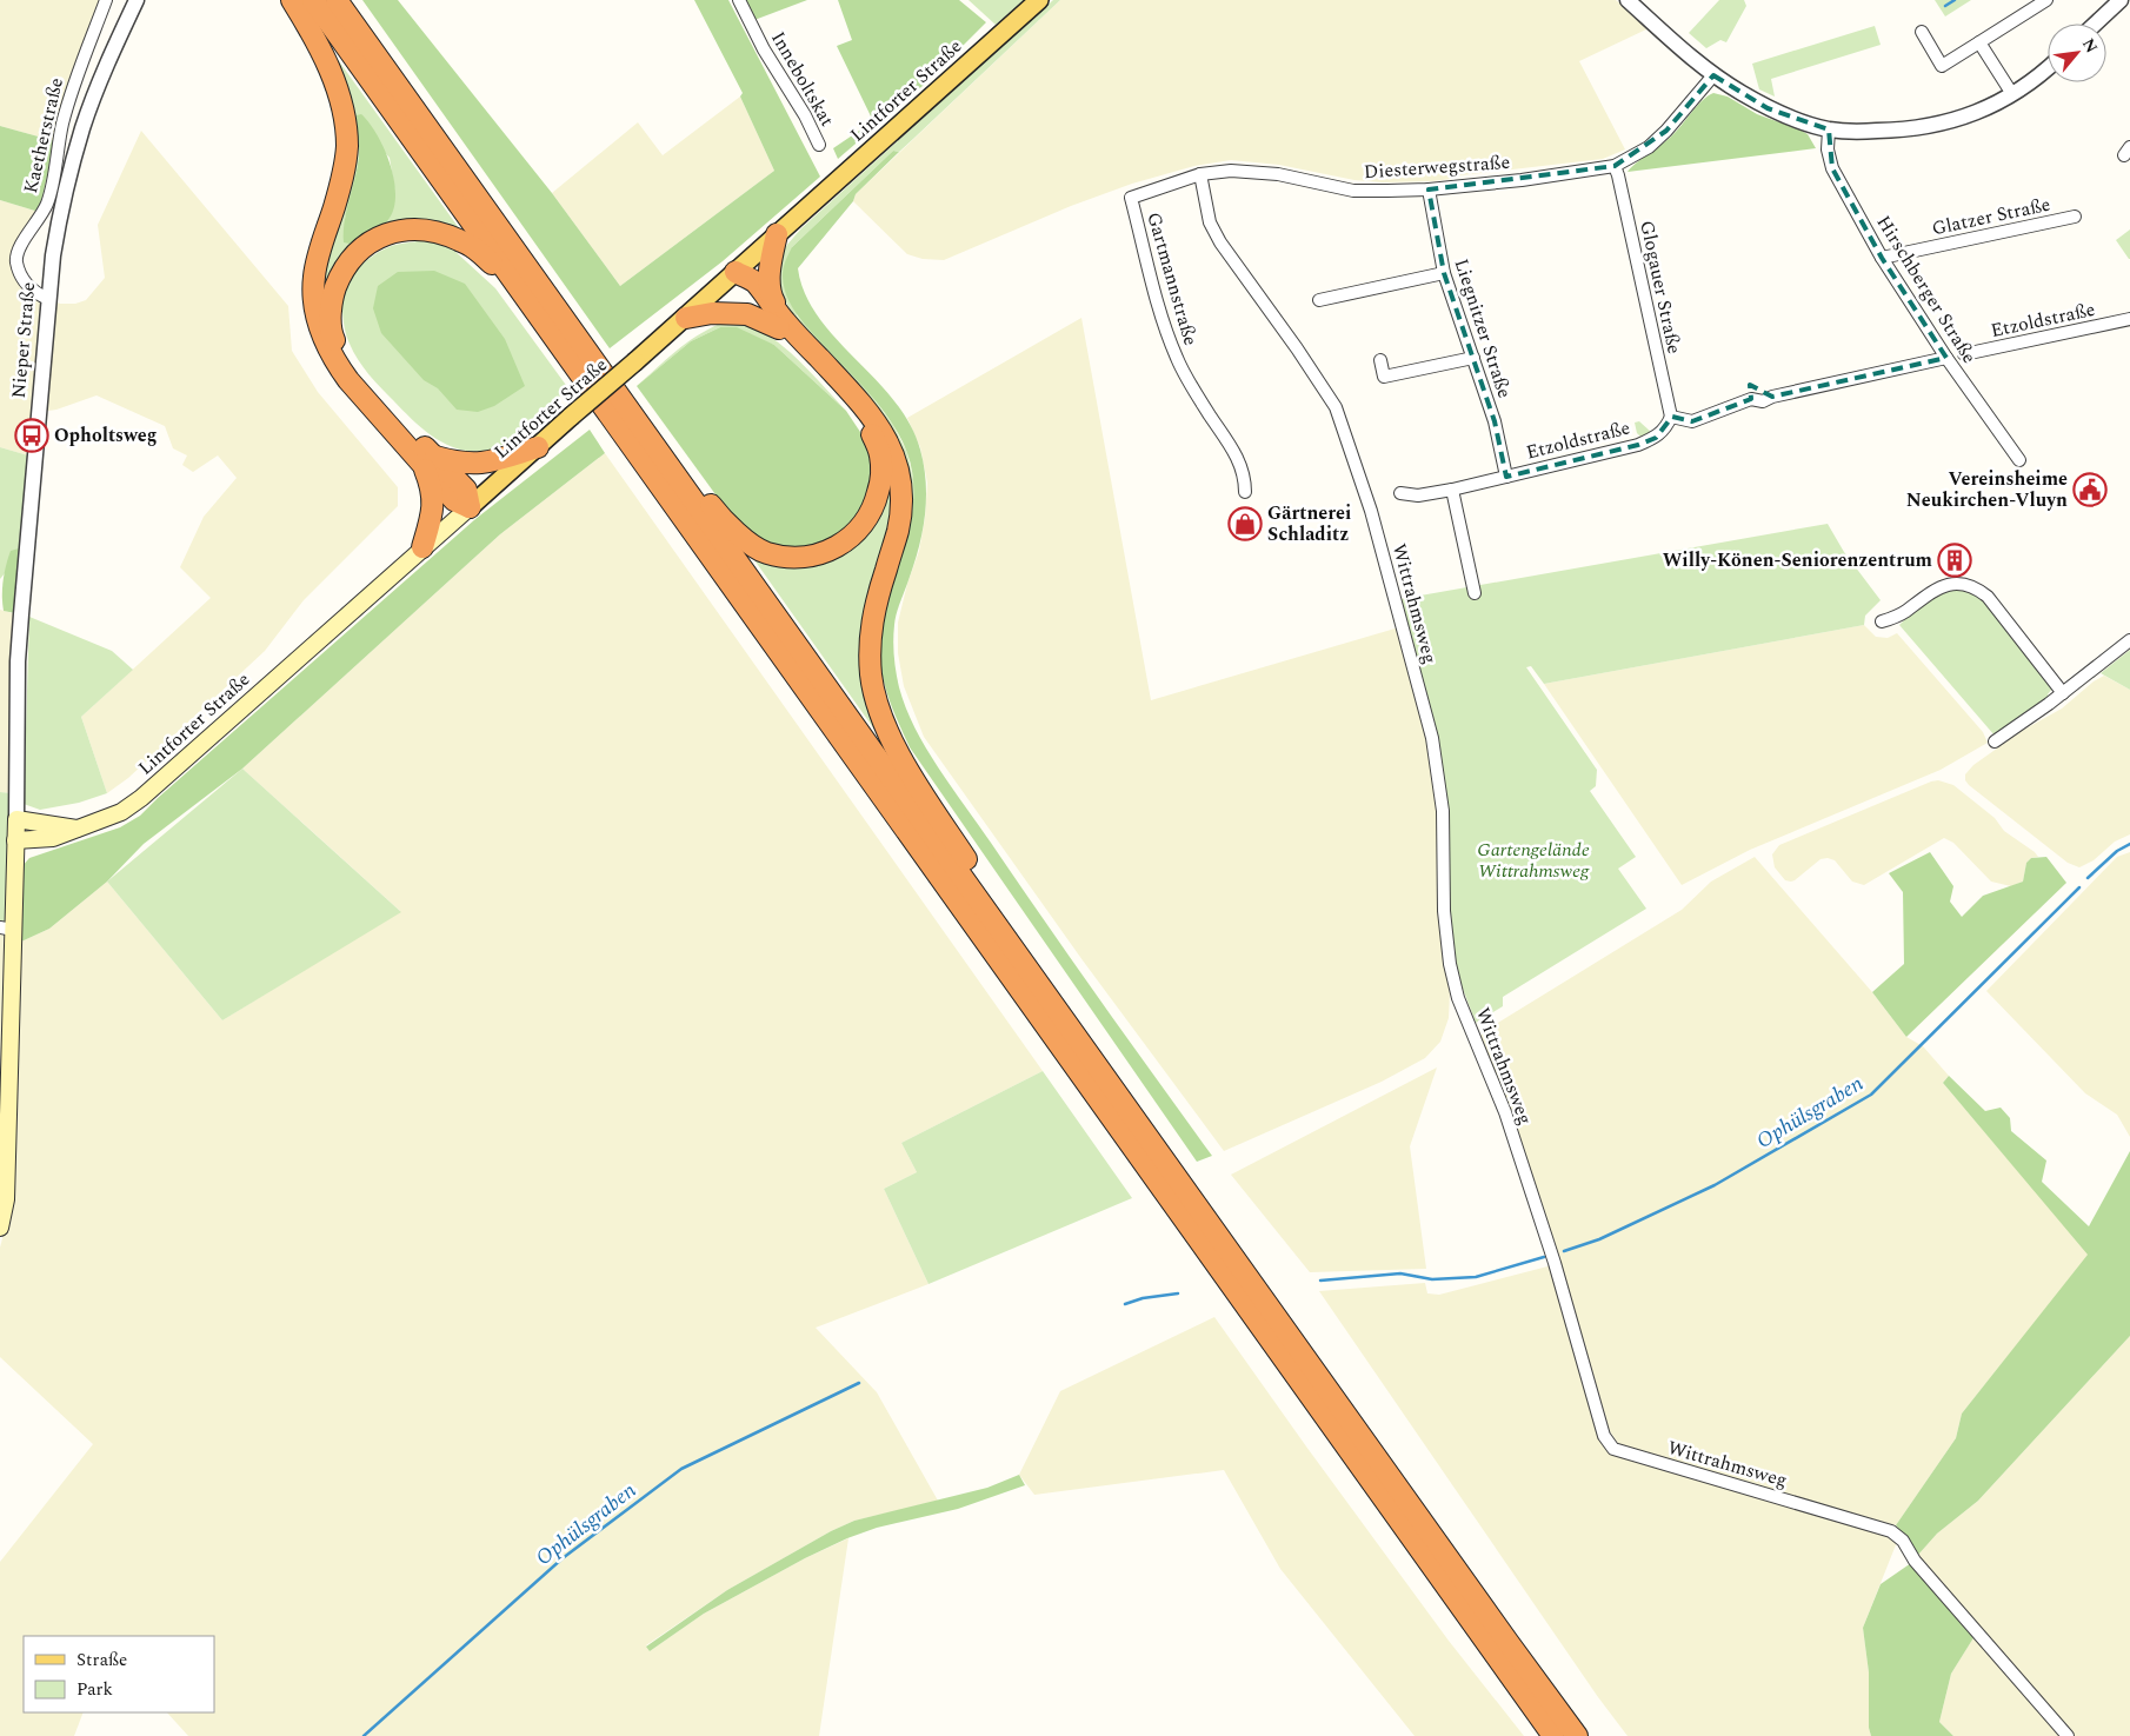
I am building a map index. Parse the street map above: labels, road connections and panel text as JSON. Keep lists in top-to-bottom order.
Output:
{
  "streets": {
    "main road": ["Lintforter Straße", "Nieper Straße"],
    "street": [
      "Inneboltskat",
      "Kaetherstraße",
      "Diesterwegstraße",
      "Glatzer Straße",
      "Gartmannstraße",
      "Glogauer Straße",
      "Hirschberger Straße",
      "Etzoldstraße",
      "Liegnitzer Straße",
      "Wittrahmsweg"
    ]
  },
  "crossings": [
    ["Lintforter Straße", "Nieper Straße"],
    ["Kaetherstraße", "Nieper Straße"],
    ["Diesterwegstraße", "Gartmannstraße"],
    ["Diesterwegstraße", "Glogauer Straße"],
    ["Diesterwegstraße", "Liegnitzer Straße"],
    ["Diesterwegstraße", "Wittrahmsweg"],
    ["Glatzer Straße", "Hirschberger Straße"],
    ["Glogauer Straße", "Etzoldstraße"],
    ["Etzoldstraße", "Liegnitzer Straße"]
  ],
  "water": ["Ophülsgraben"],
  "parks": ["Gartengelände Wittrahmsweg"],
  "places": {
    "bus stop": ["Opholtsweg"],
    "public building": ["Vereinsheime Neukirchen-Vluyn"],
    "shop": ["Gärtnerei Schladitz"],
    "building": ["Willy-Könen-Seniorenzentrum"]
  },
  "legend": ["Straße", "Park"],
  "north": "top right"
}
